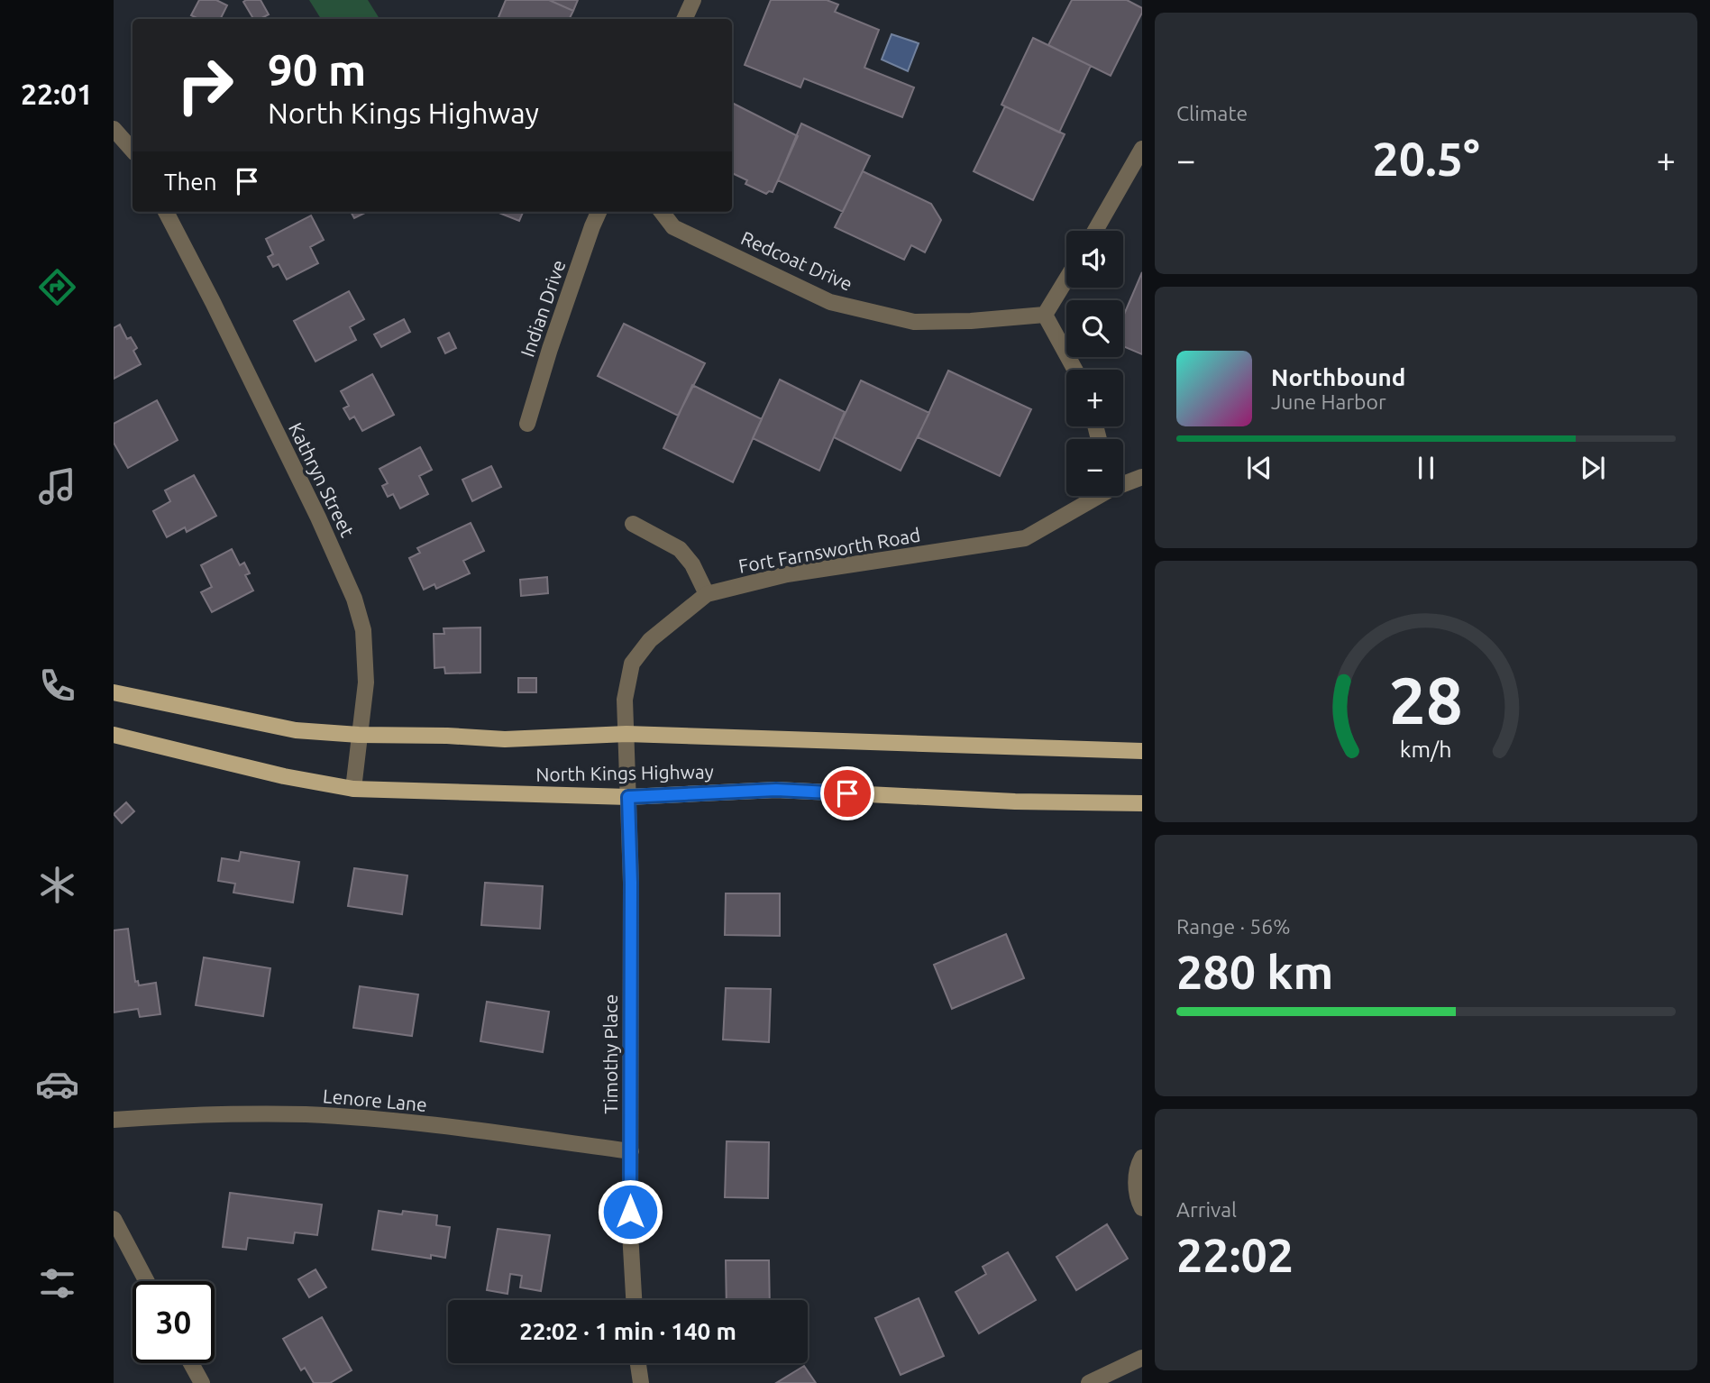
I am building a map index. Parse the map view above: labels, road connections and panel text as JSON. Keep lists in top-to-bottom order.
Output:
{
  "streets": {
    "main road": ["North Kings Highway"],
    "street": [
      "Redcoat Drive",
      "Indian Drive",
      "Kathryn Street",
      "Fort Farnsworth Road",
      "Timothy Place",
      "Lenore Lane"
    ]
  },
  "crossings": [
    ["Kathryn Street", "North Kings Highway"],
    ["Fort Farnsworth Road", "North Kings Highway"],
    ["Fort Farnsworth Road", "Timothy Place"],
    ["North Kings Highway", "Timothy Place"],
    ["Timothy Place", "Lenore Lane"]
  ],
  "page": {
    "tabs": "22:01",
    "tile": [
      "Climate",
      ["Range · 56%", "280 km"],
      ["Arrival", "22:02"]
    ],
    "turn": ["90 m", "North Kings Highway"],
    "heat": ["−", "20.5°", "+"],
    "then": "Then",
    "map_buttons": ["+", "−"],
    "song": ["Northbound", "June Harbor"],
    "limit": "30",
    "trip": "22:02 · 1 min · 140 m",
    "gauge": ["28", "km/h"]
  }
}
